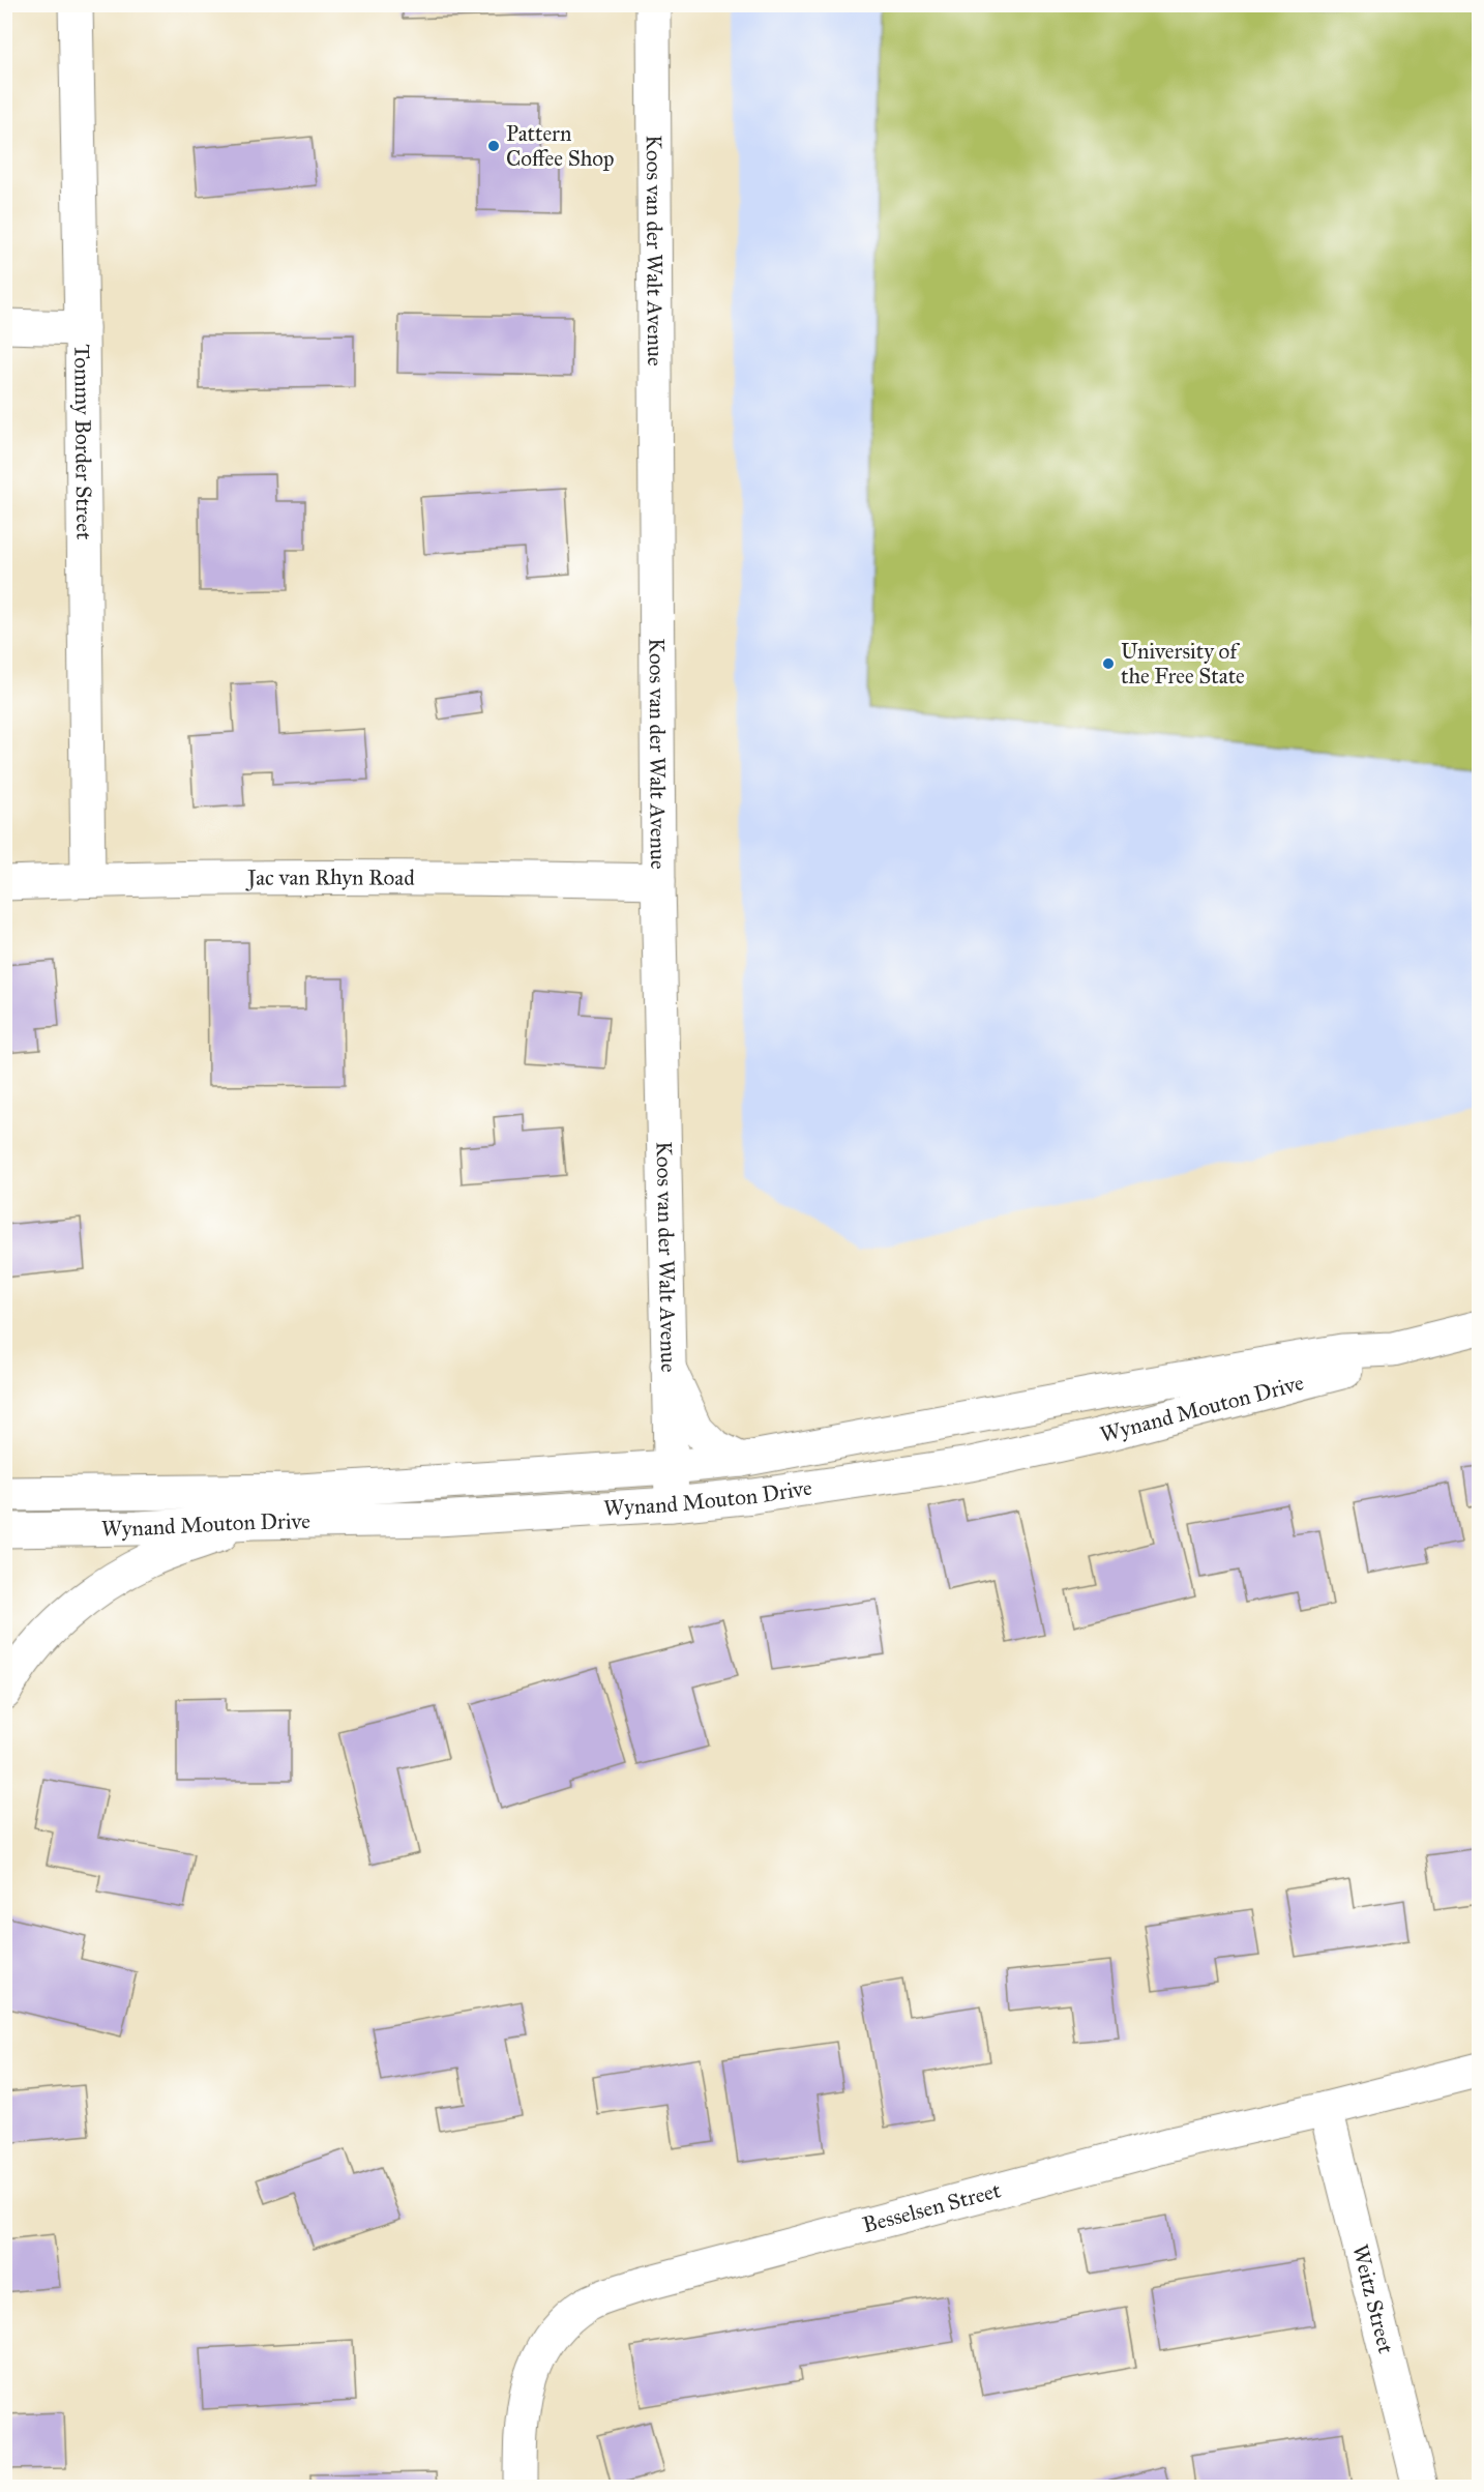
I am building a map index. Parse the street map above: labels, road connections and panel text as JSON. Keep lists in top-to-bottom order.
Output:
{
  "streets": {
    "street": [
      "Koos van der Walt Avenue",
      "Tommy Border Street",
      "Jac van Rhyn Road",
      "Wynand Mouton Drive",
      "Besselsen Street",
      "Weitz Street"
    ]
  },
  "crossings": [
    ["Koos van der Walt Avenue", "Jac van Rhyn Road"],
    ["Koos van der Walt Avenue", "Wynand Mouton Drive"],
    ["Tommy Border Street", "Jac van Rhyn Road"],
    ["Besselsen Street", "Weitz Street"]
  ],
  "places": ["Pattern Coffee Shop", "University of the Free State"]
}
